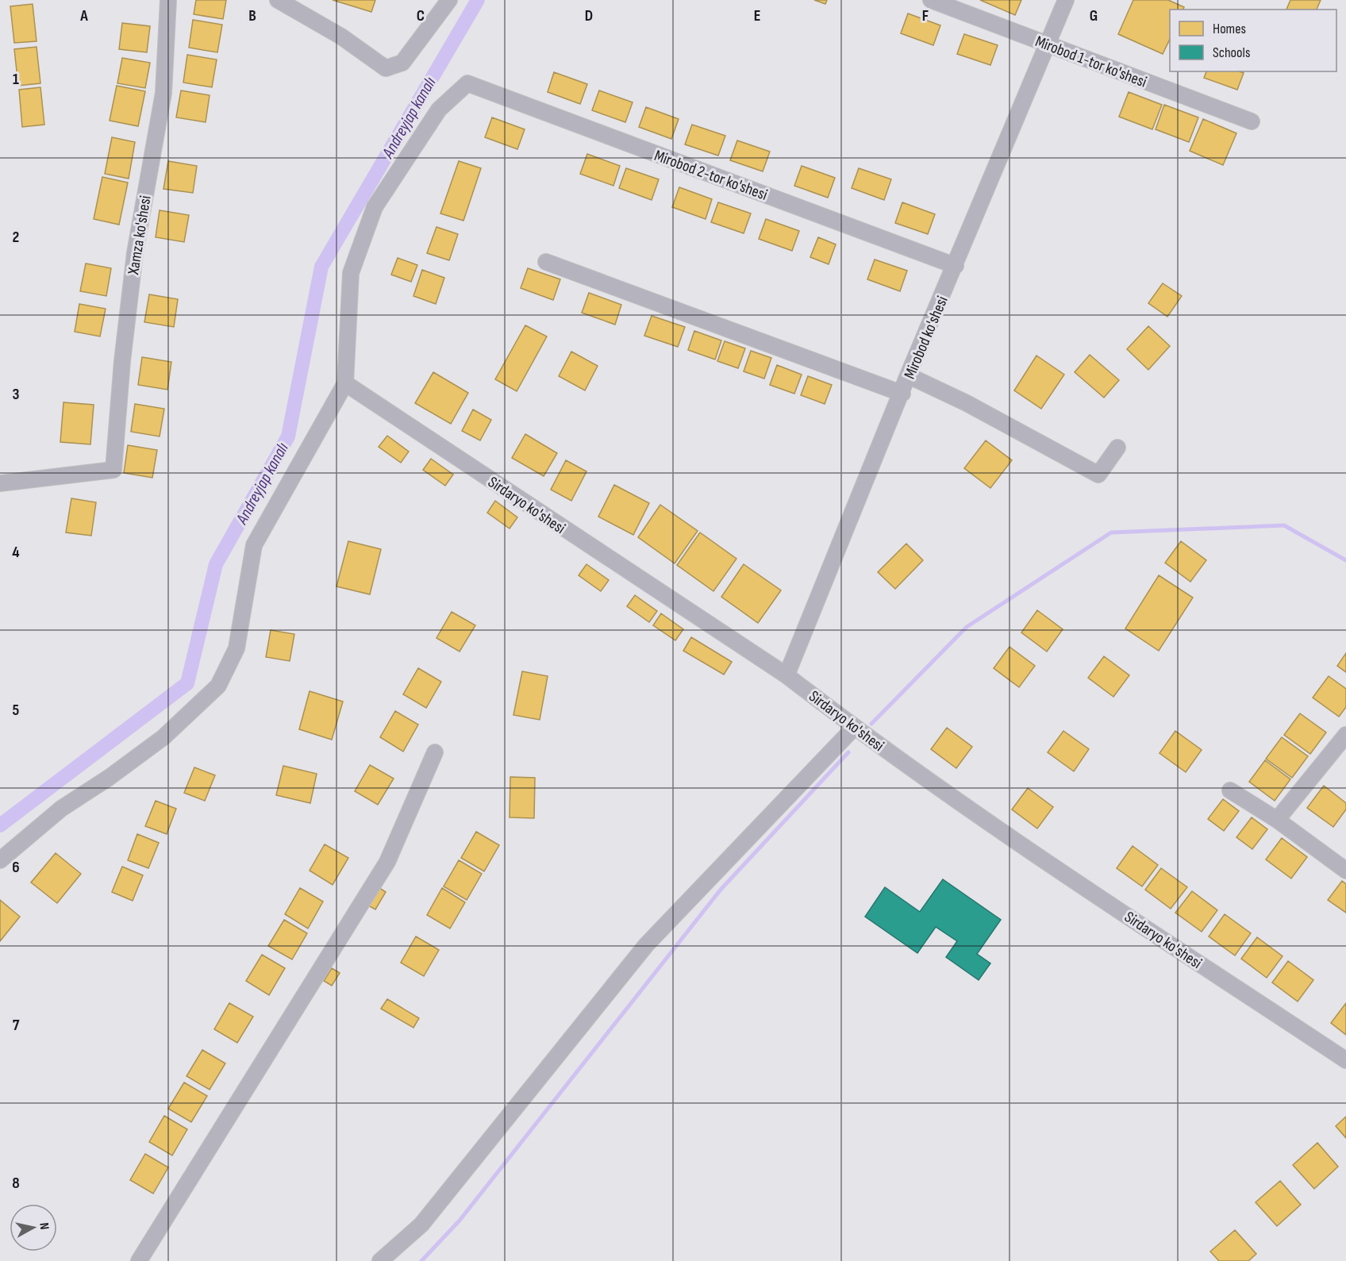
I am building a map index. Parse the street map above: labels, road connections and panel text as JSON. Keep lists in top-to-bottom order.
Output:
{
  "streets": {
    "street": [
      "Mirobod 1-tor ko'shesi",
      "Mirobod 2-tor ko'shesi",
      "Xamza ko'shesi",
      "Mirobod ko'shesi",
      "Sirdaryo ko'shesi"
    ]
  },
  "crossings": [
    ["Mirobod 1-tor ko'shesi", "Mirobod ko'shesi"],
    ["Mirobod 2-tor ko'shesi", "Mirobod ko'shesi"],
    ["Mirobod 2-tor ko'shesi", "Sirdaryo ko'shesi"],
    ["Mirobod ko'shesi", "Sirdaryo ko'shesi"]
  ],
  "water": ["Andreyjap kanalı"],
  "legend": ["Homes", "Schools"],
  "north": "right",
  "grid": {
    "columns": [
      "A",
      "B",
      "C",
      "D",
      "E",
      "F",
      "G"
    ],
    "rows": [
      "1",
      "2",
      "3",
      "4",
      "5",
      "6",
      "7",
      "8"
    ]
  }
}
